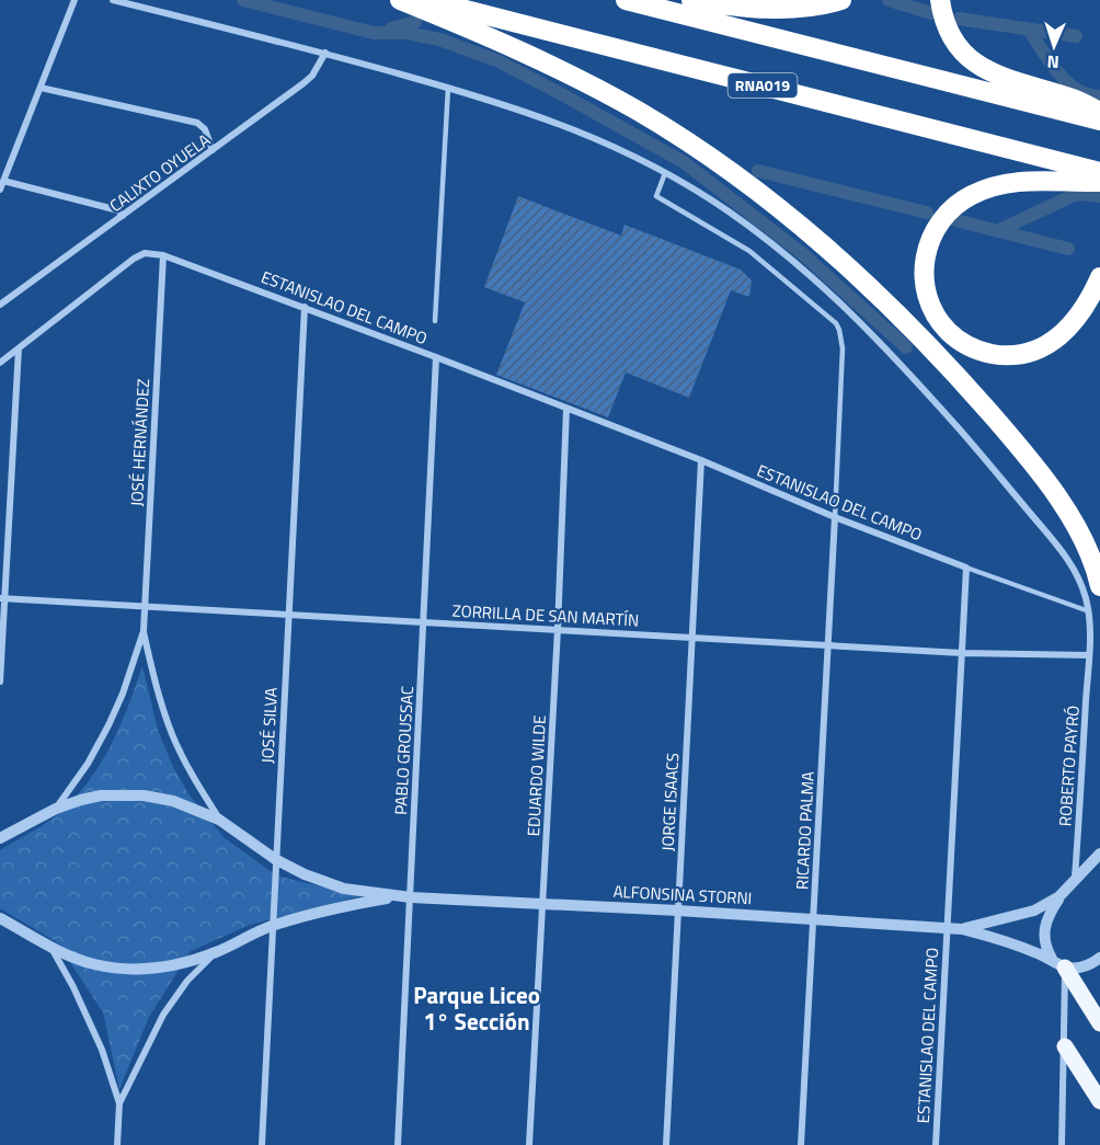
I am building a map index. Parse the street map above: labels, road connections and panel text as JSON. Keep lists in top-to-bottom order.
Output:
{
  "streets": {
    "highway": ["RNA019"],
    "street": [
      "CALIXTO OYUELA",
      "ESTANISLAO DEL CAMPO",
      "JOSÉ HERNÁNDEZ",
      "ZORRILLA DE SAN MARTÍN",
      "JOSÉ SILVA",
      "PABLO GROUSSAC",
      "ROBERTO PAYRÓ",
      "EDUARDO WILDE",
      "JORGE ISAACS",
      "RICARDO PALMA",
      "ALFONSINA STORNI"
    ]
  },
  "crossings": [
    ["CALIXTO OYUELA", "ROBERTO PAYRÓ"],
    ["ESTANISLAO DEL CAMPO", "JOSÉ HERNÁNDEZ"],
    ["ESTANISLAO DEL CAMPO", "ZORRILLA DE SAN MARTÍN"],
    ["ESTANISLAO DEL CAMPO", "JOSÉ SILVA"],
    ["ESTANISLAO DEL CAMPO", "PABLO GROUSSAC"],
    ["ESTANISLAO DEL CAMPO", "EDUARDO WILDE"],
    ["ESTANISLAO DEL CAMPO", "JORGE ISAACS"],
    ["ESTANISLAO DEL CAMPO", "RICARDO PALMA"],
    ["ESTANISLAO DEL CAMPO", "ALFONSINA STORNI"],
    ["JOSÉ HERNÁNDEZ", "ZORRILLA DE SAN MARTÍN"],
    ["JOSÉ HERNÁNDEZ", "ALFONSINA STORNI"],
    ["ZORRILLA DE SAN MARTÍN", "JOSÉ SILVA"],
    ["ZORRILLA DE SAN MARTÍN", "PABLO GROUSSAC"],
    ["ZORRILLA DE SAN MARTÍN", "ROBERTO PAYRÓ"],
    ["ZORRILLA DE SAN MARTÍN", "EDUARDO WILDE"],
    ["ZORRILLA DE SAN MARTÍN", "JORGE ISAACS"],
    ["ZORRILLA DE SAN MARTÍN", "RICARDO PALMA"],
    ["JOSÉ SILVA", "ALFONSINA STORNI"],
    ["PABLO GROUSSAC", "ALFONSINA STORNI"],
    ["ROBERTO PAYRÓ", "ALFONSINA STORNI"],
    ["EDUARDO WILDE", "ALFONSINA STORNI"],
    ["JORGE ISAACS", "ALFONSINA STORNI"],
    ["RICARDO PALMA", "ALFONSINA STORNI"]
  ],
  "districts": ["Parque Liceo 1° Sección"],
  "north": "bottom"
}
